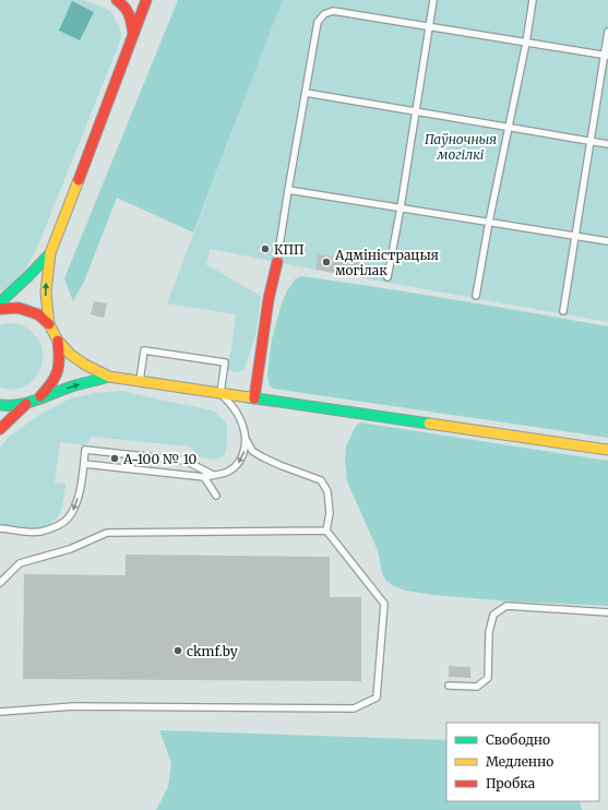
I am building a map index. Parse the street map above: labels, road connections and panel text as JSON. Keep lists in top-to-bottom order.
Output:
{
  "parks": ["Паўночныя могілкі"],
  "places": [
    "КПП",
    "Адміністрацыя могілак",
    "А-100 № 10",
    "ckmf.by"
  ],
  "legend": ["Свободно", "Медленно", "Пробка"]
}
